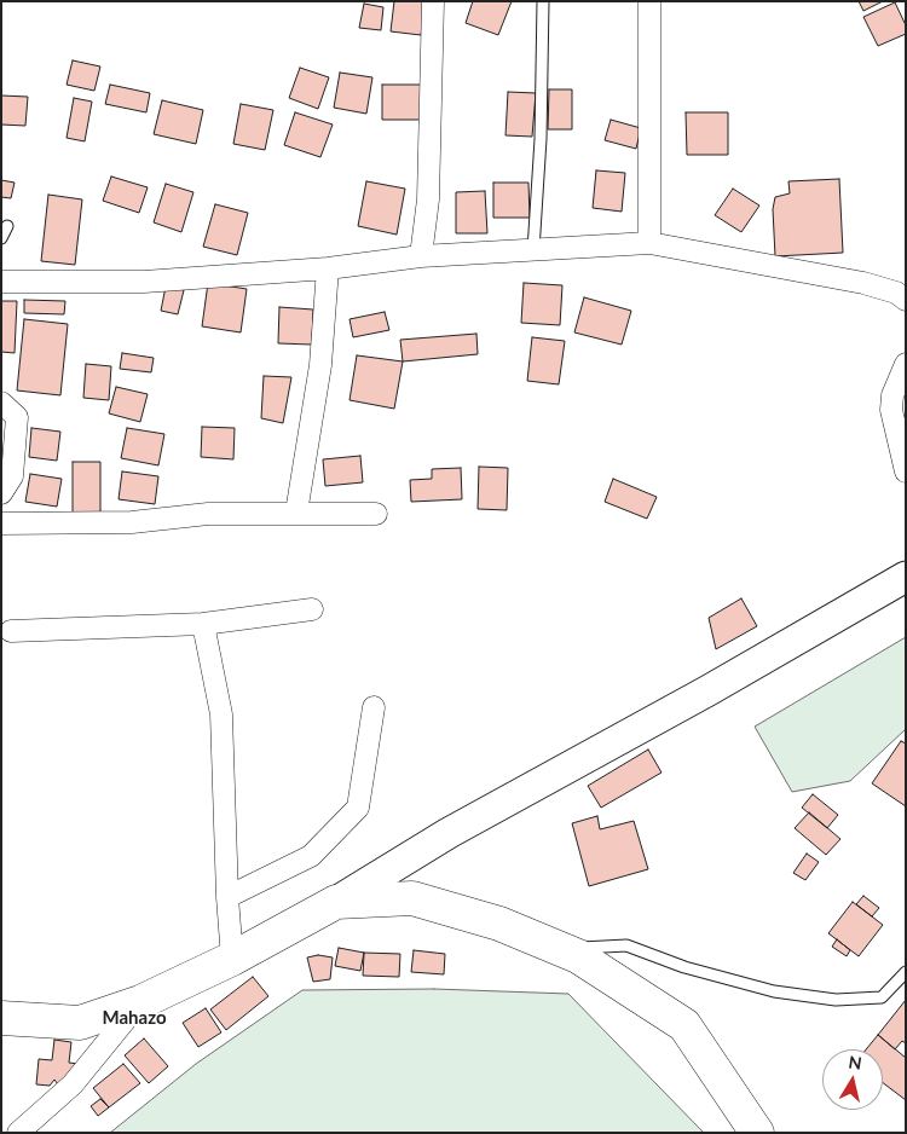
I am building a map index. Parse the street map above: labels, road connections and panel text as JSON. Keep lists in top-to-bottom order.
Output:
{
  "districts": ["Mahazo"],
  "north": "top"
}
